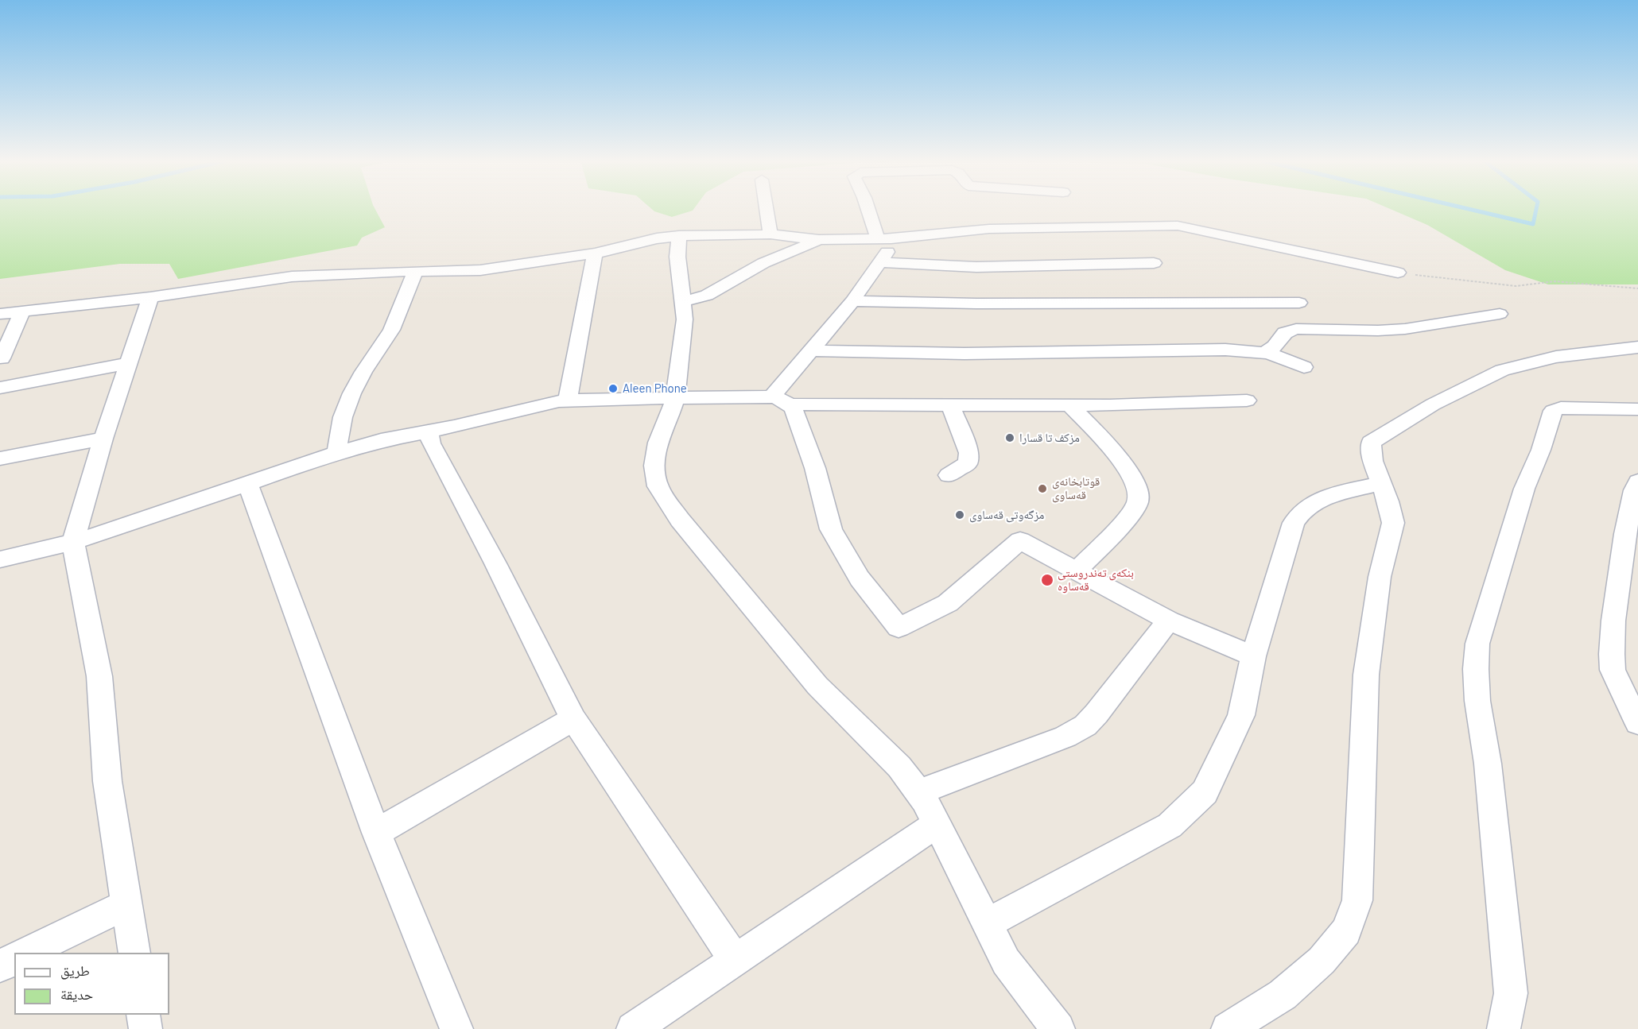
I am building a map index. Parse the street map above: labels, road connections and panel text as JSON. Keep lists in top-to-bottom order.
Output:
{
  "places": [
    "Aleen Phone",
    "مزكف تا قسارا",
    "قوتابخانەی قەساوی",
    "مزگەوتی قەساوی",
    "بنکەی تەندروستی قەساوە"
  ],
  "legend": ["طريق", "حديقة"]
}
